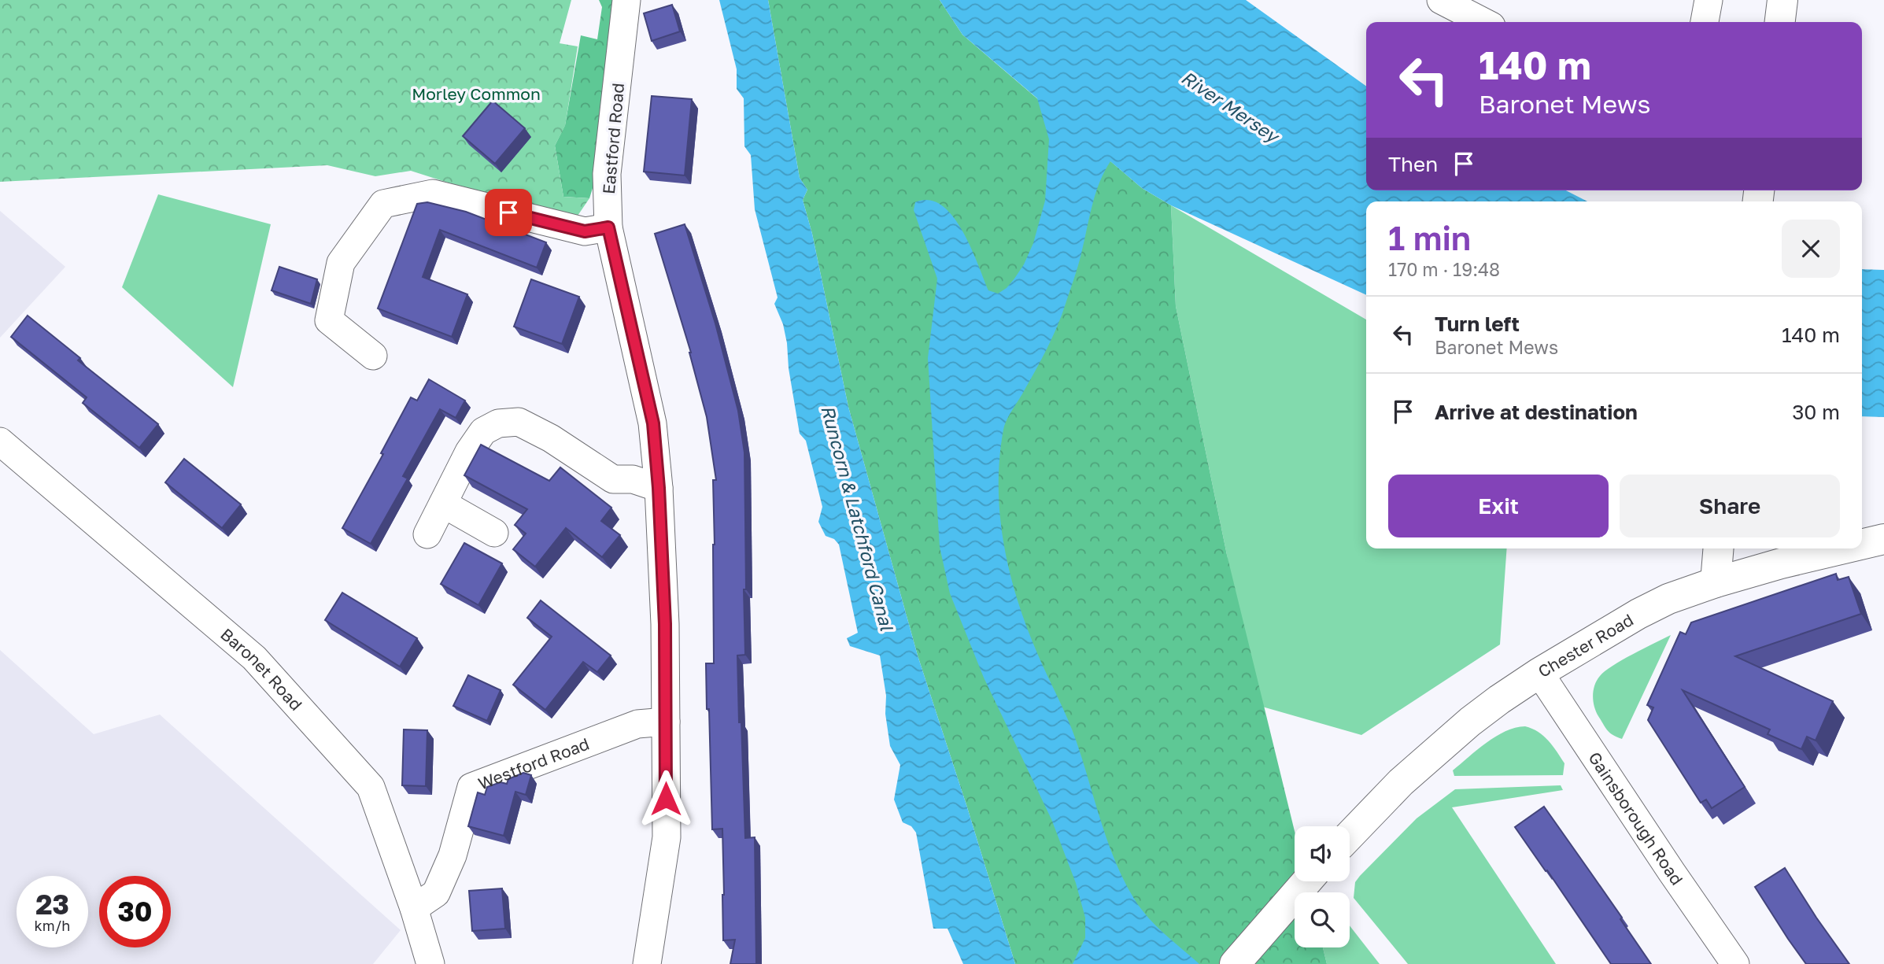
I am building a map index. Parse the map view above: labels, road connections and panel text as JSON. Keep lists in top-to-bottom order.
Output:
{
  "streets": {
    "highway": ["Chester Road"],
    "street": [
      "Eastford Road",
      "Baronet Road",
      "Westford Road",
      "Gainsborough Road"
    ]
  },
  "crossings": [
    ["Eastford Road", "Westford Road"],
    ["Chester Road", "Gainsborough Road"],
    ["Baronet Road", "Westford Road"]
  ],
  "water": ["River Mersey", "Runcorn & Latchford Canal"],
  "parks": ["Morley Common"],
  "page": {
    "turn": ["140 m", "Baronet Mews"],
    "then": "Then",
    "heading": ["1 min", "170 m · 19:48"],
    "list": [
      {
        "name": "Turn left",
        "note": "Baronet Mews",
        "value": "140 m"
      },
      {
        "name": "Arrive at destination",
        "value": "30 m"
      }
    ],
    "buttons": ["Exit", "Share"],
    "speed": "23 km/h",
    "limit": "30"
  }
}
